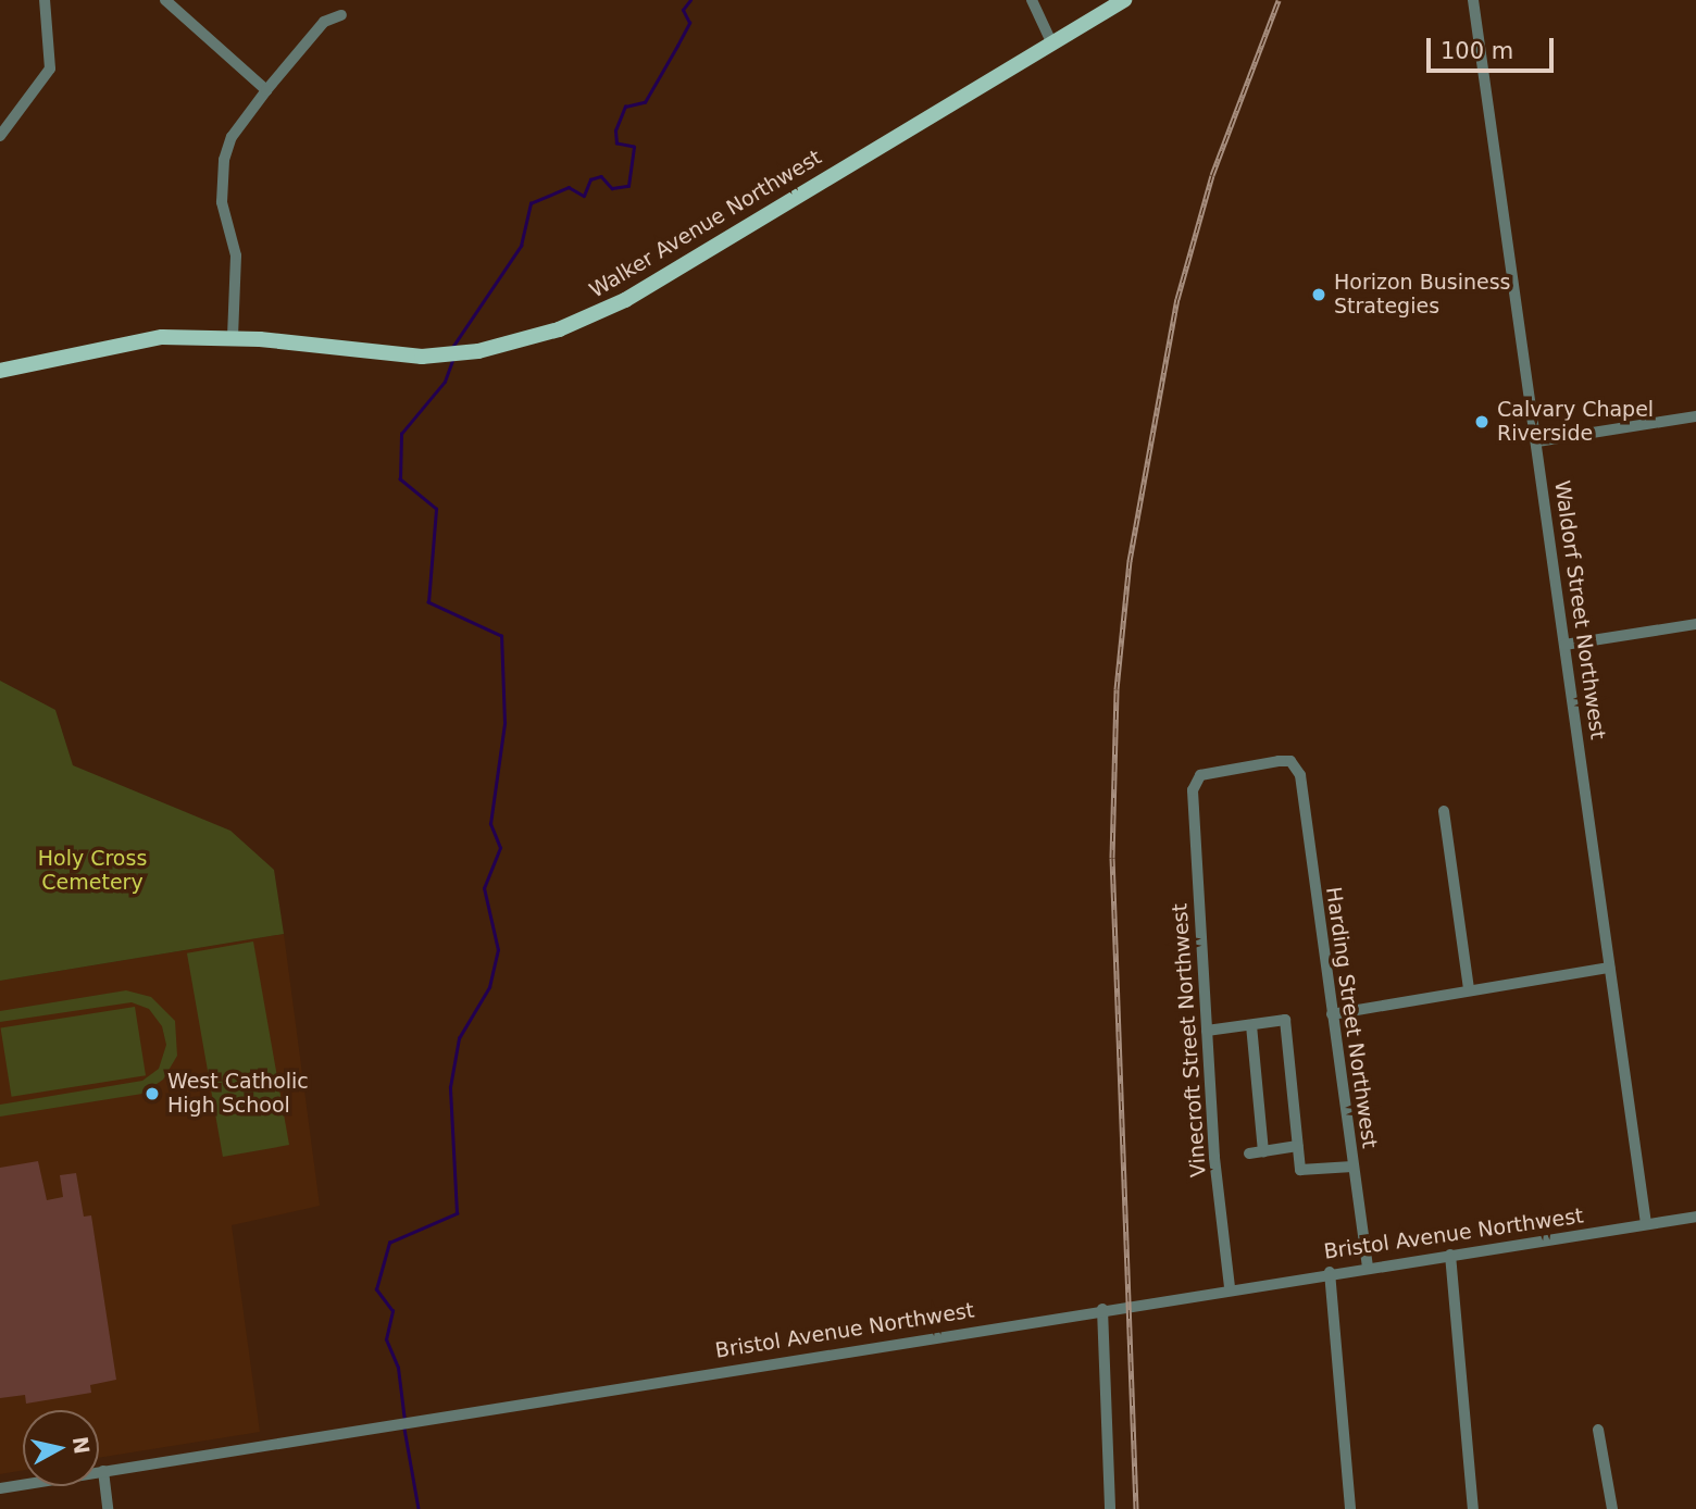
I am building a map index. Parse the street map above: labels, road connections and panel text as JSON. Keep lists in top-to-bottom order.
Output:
{
  "streets": {
    "main road": ["Walker Avenue Northwest"],
    "street": [
      "Waldorf Street Northwest",
      "Harding Street Northwest",
      "Vinecroft Street Northwest",
      "Bristol Avenue Northwest"
    ]
  },
  "crossings": [
    ["Waldorf Street Northwest", "Bristol Avenue Northwest"],
    ["Harding Street Northwest", "Vinecroft Street Northwest"],
    ["Harding Street Northwest", "Bristol Avenue Northwest"],
    ["Vinecroft Street Northwest", "Bristol Avenue Northwest"]
  ],
  "parks": ["Holy Cross Cemetery"],
  "places": ["Horizon Business Strategies", "Calvary Chapel Riverside", "West Catholic High School"],
  "scale_bar": "100 m",
  "north": "right"
}
